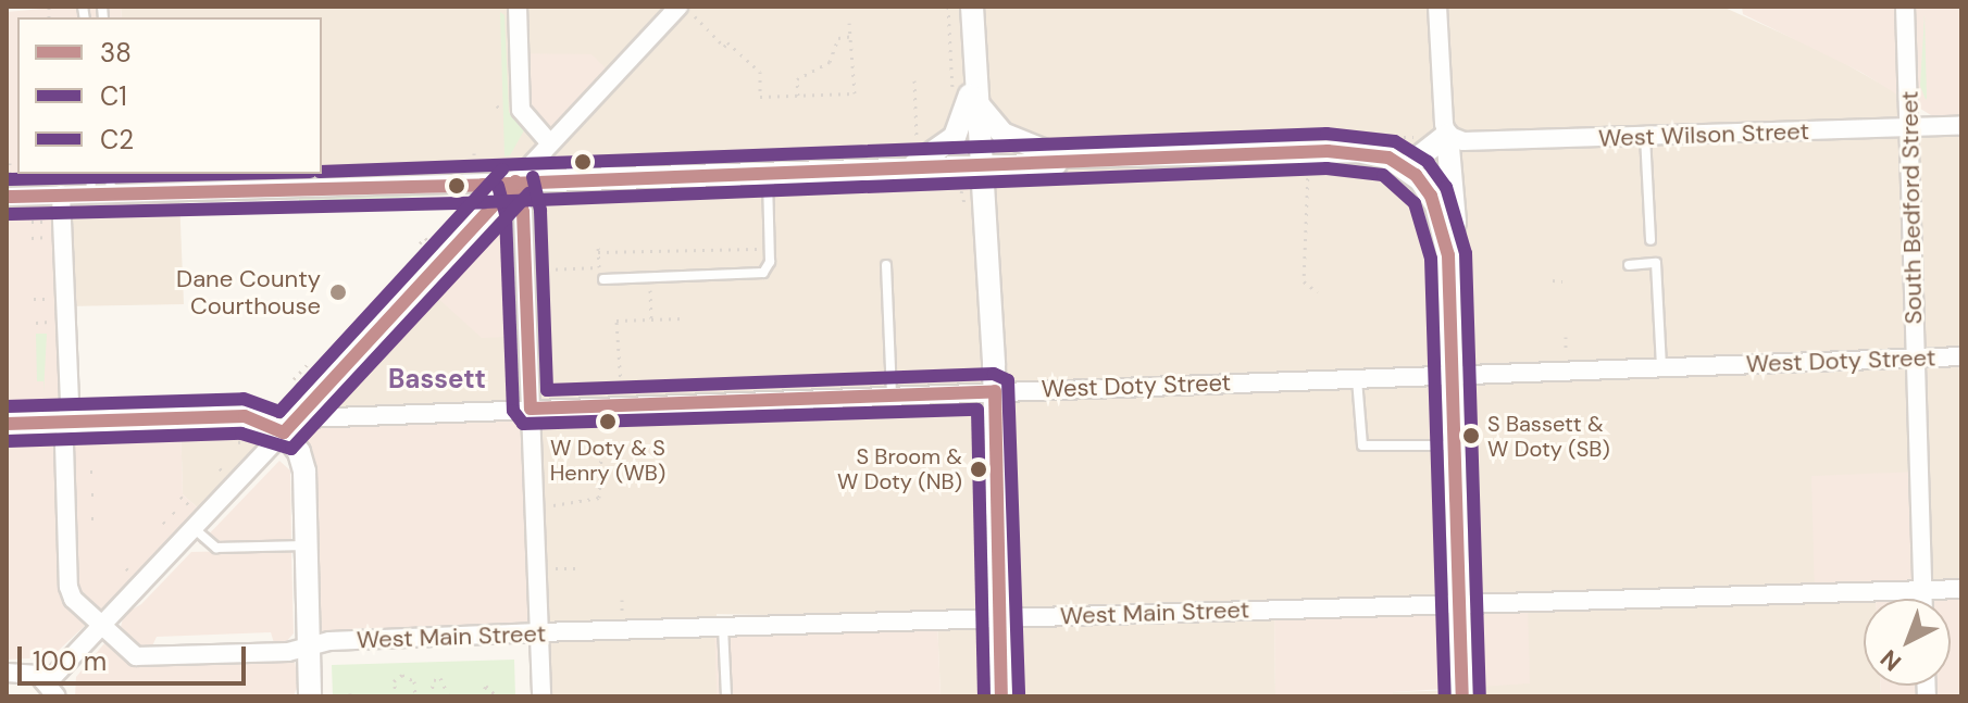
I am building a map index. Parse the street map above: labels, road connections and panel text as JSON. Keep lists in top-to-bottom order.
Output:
{
  "streets": {
    "street": [
      "West Wilson Street",
      "South Bedford Street",
      "West Doty Street",
      "West Main Street"
    ]
  },
  "crossings": [
    ["West Wilson Street", "South Bedford Street"],
    ["South Bedford Street", "West Doty Street"],
    ["South Bedford Street", "West Main Street"]
  ],
  "districts": ["Bassett"],
  "places": [
    "Dane County Courthouse",
    "W Doty & S Henry (WB)",
    "S Bassett & W Doty (SB)",
    "S Broom & W Doty (NB)"
  ],
  "lines": ["transit line C2", "transit line 38", "transit line C1"],
  "legend": ["38", "C1", "C2"],
  "scale_bar": "100 m",
  "north": "bottom left"
}
